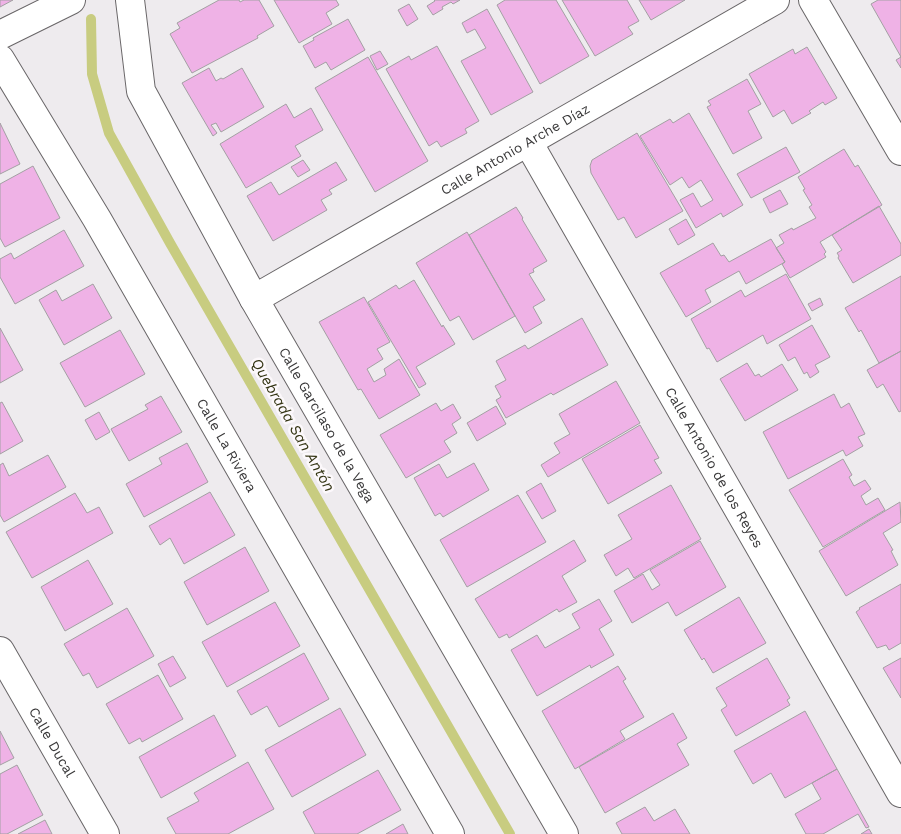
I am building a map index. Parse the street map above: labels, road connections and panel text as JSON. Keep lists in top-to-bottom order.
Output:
{
  "streets": {
    "street": [
      "Calle Antonio Arche Díaz",
      "Calle Garcilaso de la Vega",
      "Calle La Riviera",
      "Calle Antonio de los Reyes",
      "Calle Ducal"
    ]
  },
  "crossings": [
    ["Calle Antonio Arche Díaz", "Calle Garcilaso de la Vega"],
    ["Calle Antonio Arche Díaz", "Calle Antonio de los Reyes"]
  ],
  "water": ["Quebrada San Antón"]
}
